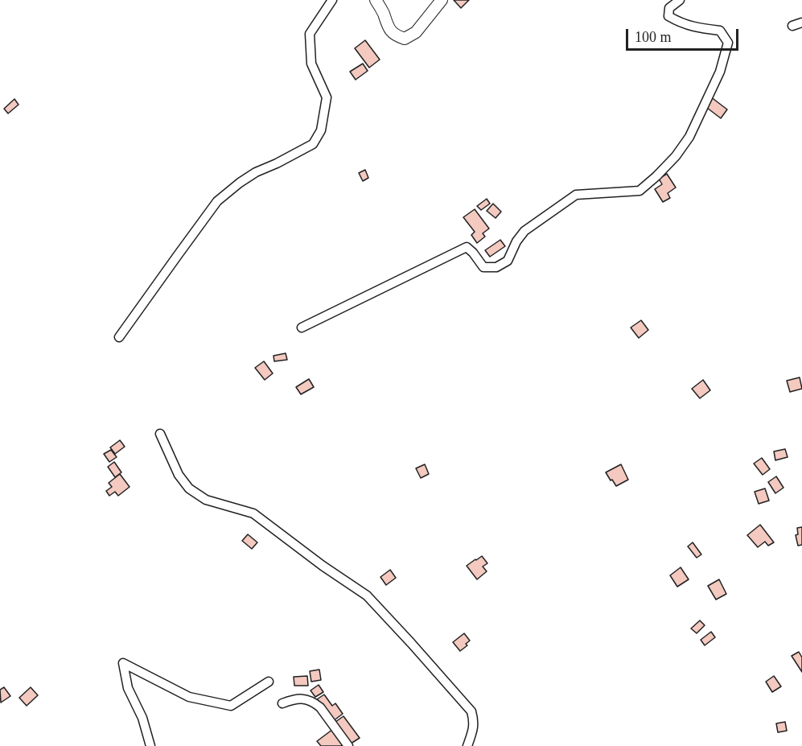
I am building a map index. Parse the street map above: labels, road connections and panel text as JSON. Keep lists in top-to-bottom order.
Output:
{
  "scale_bar": "100 m"
}
